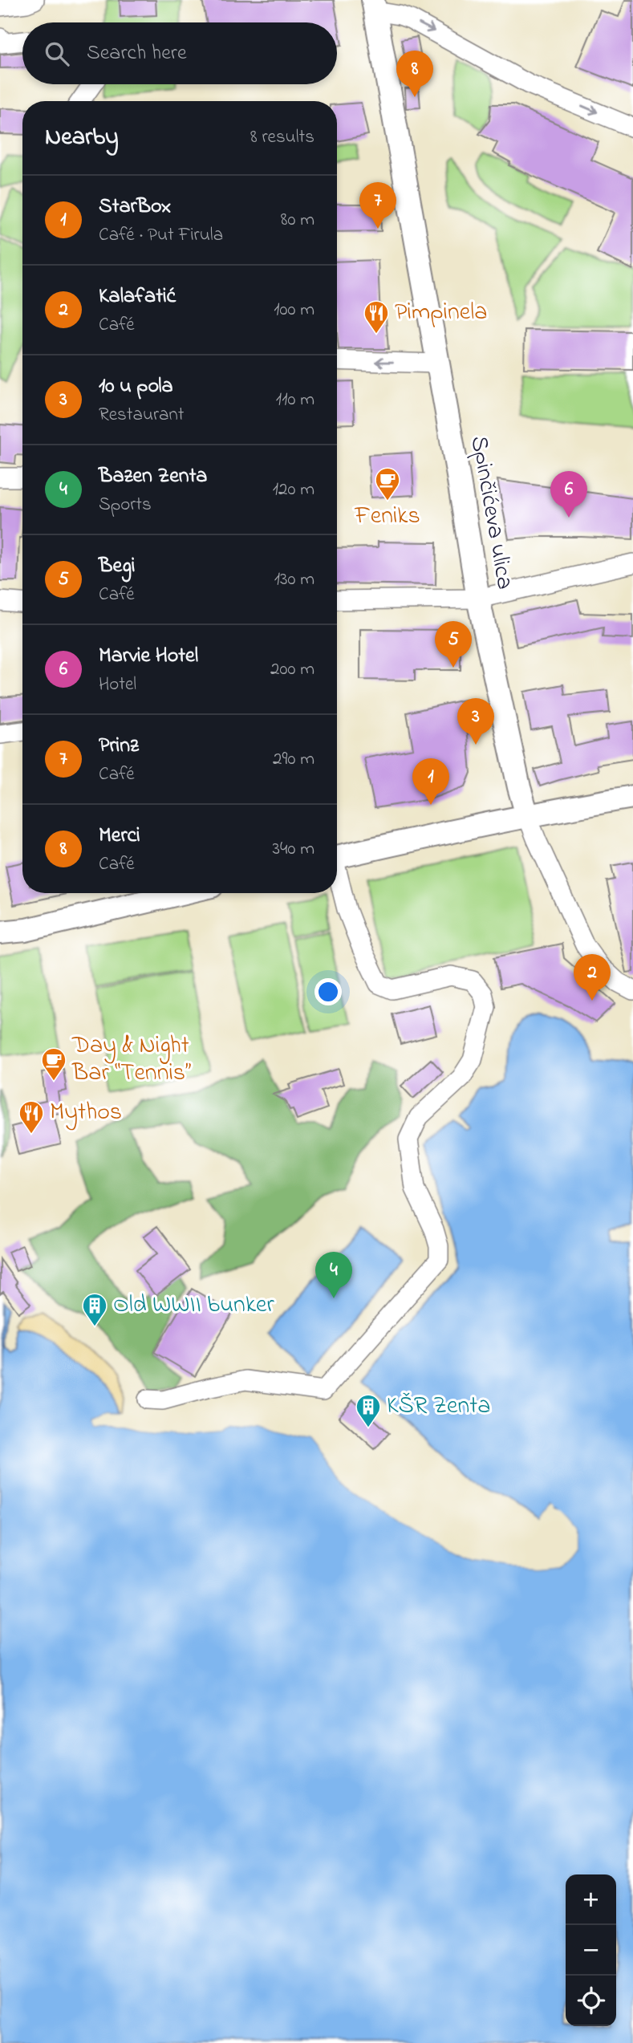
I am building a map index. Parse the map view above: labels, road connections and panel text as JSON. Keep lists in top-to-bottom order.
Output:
{
  "streets": {
    "street": ["Spinčićeva ulica"]
  },
  "places": {
    "restaurant": ["Pimpinela", "Mythos"],
    "cafe": ["Feniks", "Day & Night Bar “Tennis”"],
    "building": ["Old WWII bunker", "KŠR Zenta"]
  },
  "page": {
    "search": "Search here",
    "pins": [
      "8",
      "7",
      "6",
      "5",
      "3",
      "1",
      "2",
      "4"
    ],
    "heading": ["Nearby", "8 results"],
    "list": [
      {
        "mark": "1",
        "name": "StarBox",
        "note": "Café · Put Firula",
        "value": "80 m"
      },
      {
        "mark": "2",
        "name": "Kalafatić",
        "note": "Café",
        "value": "100 m"
      },
      {
        "mark": "3",
        "name": "10 u pola",
        "note": "Restaurant",
        "value": "110 m"
      },
      {
        "mark": "4",
        "name": "Bazen Zenta",
        "note": "Sports",
        "value": "120 m"
      },
      {
        "mark": "5",
        "name": "Begi",
        "note": "Café",
        "value": "130 m"
      },
      {
        "mark": "6",
        "name": "Marvie Hotel",
        "note": "Hotel",
        "value": "200 m"
      },
      {
        "mark": "7",
        "name": "Prinz",
        "note": "Café",
        "value": "290 m"
      },
      {
        "mark": "8",
        "name": "Merci",
        "note": "Café",
        "value": "340 m"
      }
    ],
    "map_buttons": ["+", "−"]
  }
}
